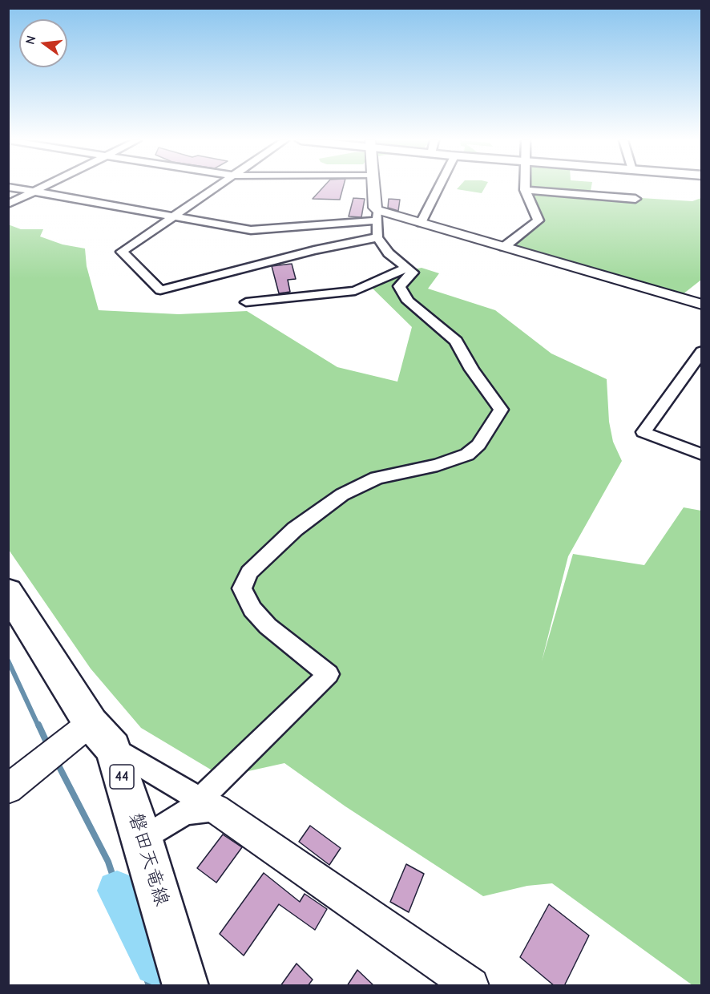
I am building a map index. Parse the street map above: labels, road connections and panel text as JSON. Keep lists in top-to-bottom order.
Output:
{
  "streets": {
    "main road": ["44", "磐田天竜線"]
  },
  "north": "left"
}
